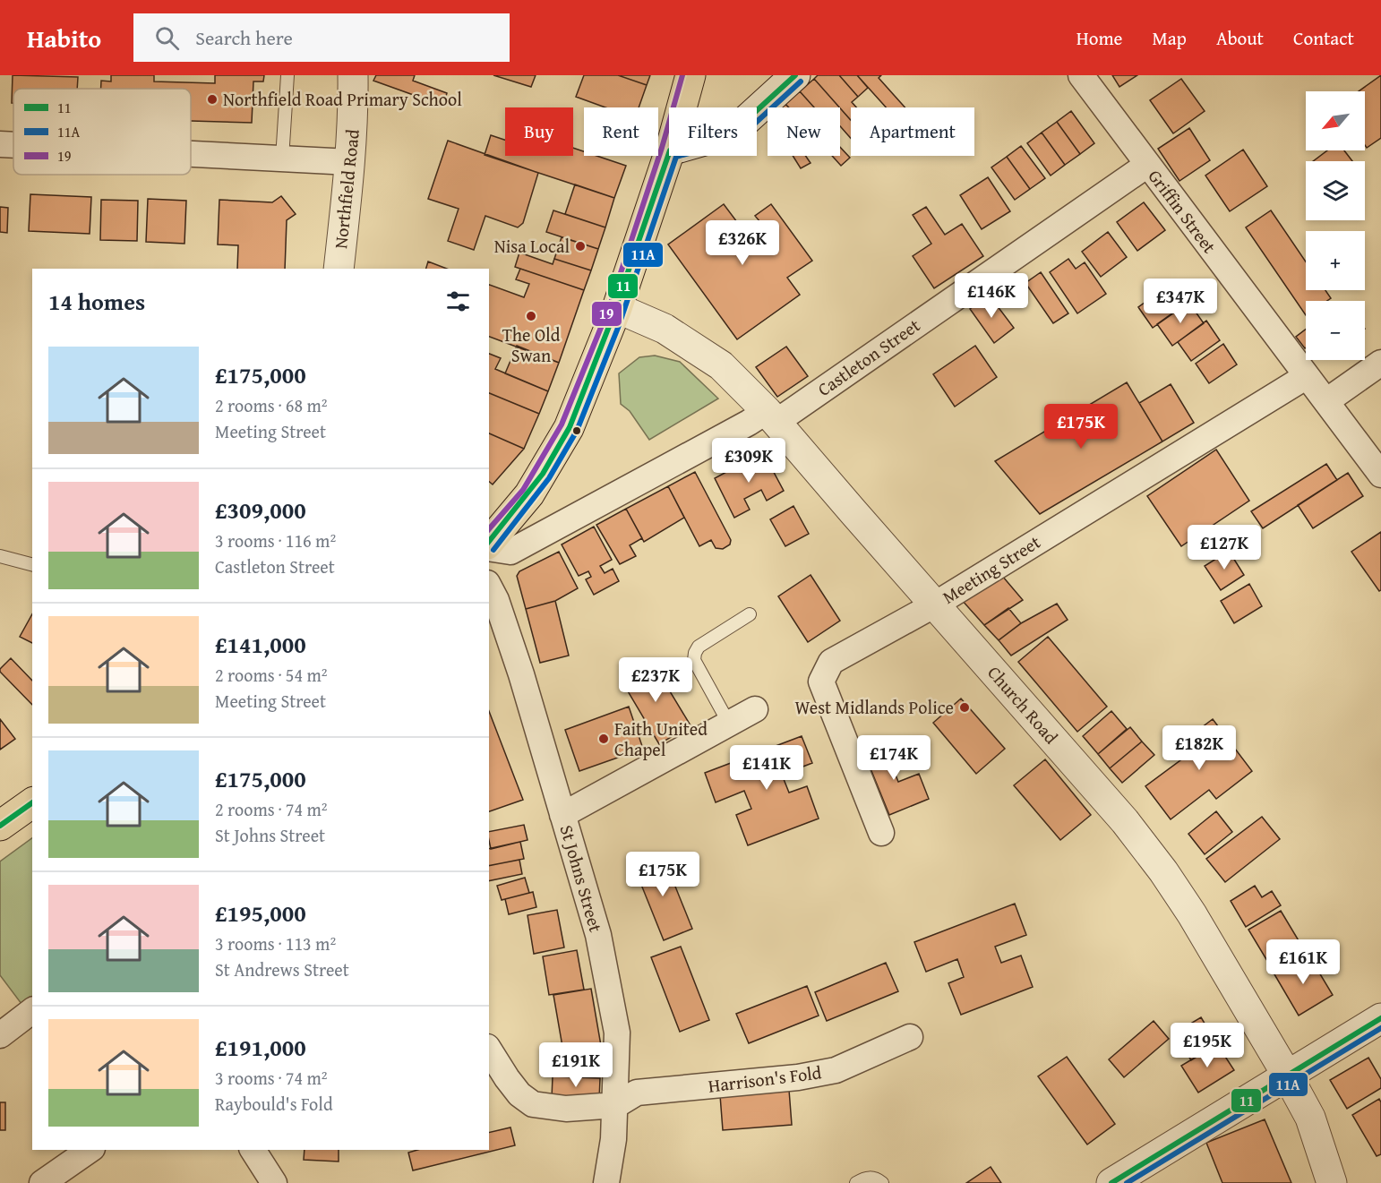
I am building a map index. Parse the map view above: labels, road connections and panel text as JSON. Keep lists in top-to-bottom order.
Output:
{
  "streets": {
    "street": [
      "Northfield Road",
      "Griffin Street",
      "Castleton Street",
      "Meeting Street",
      "Church Road",
      "St Johns Street",
      "Harrison's Fold"
    ]
  },
  "crossings": [
    ["Griffin Street", "Castleton Street"],
    ["Griffin Street", "Meeting Street"],
    ["Castleton Street", "Church Road"],
    ["Meeting Street", "Church Road"],
    ["St Johns Street", "Harrison's Fold"]
  ],
  "places": [
    "Northfield Road Primary School",
    "Nisa Local",
    "The Old Swan",
    "West Midlands Police",
    "Faith United Chapel"
  ],
  "lines": ["transit line 11", "transit line 19", "transit line 11A"],
  "legend": ["11", "11A", "19"],
  "north": "bottom left",
  "page": {
    "header": "Habito",
    "search": "Search here",
    "nav": [
      "Home",
      "Map",
      "About",
      "Contact"
    ],
    "map_buttons": ["+", "−"],
    "chip": [
      "Buy",
      "Rent",
      "Filters",
      "New",
      "Apartment"
    ],
    "price": [
      "£326K",
      "£146K",
      "£347K",
      "£175K",
      "£309K",
      "£127K",
      "£237K",
      "£182K",
      "£174K",
      "£141K",
      "£175K",
      "£161K",
      "£195K",
      "£191K"
    ],
    "heading": "14 homes",
    "list": [
      {
        "name": "£175,000",
        "note": "2 rooms · 68 m² · Meeting Street"
      },
      {
        "name": "£309,000",
        "note": "3 rooms · 116 m² · Castleton Street"
      },
      {
        "name": "£141,000",
        "note": "2 rooms · 54 m² · Meeting Street"
      },
      {
        "name": "£175,000",
        "note": "2 rooms · 74 m² · St Johns Street"
      },
      {
        "name": "£195,000",
        "note": "3 rooms · 113 m² · St Andrews Street"
      },
      {
        "name": "£191,000",
        "note": "3 rooms · 74 m² · Raybould's Fold"
      }
    ]
  }
}
